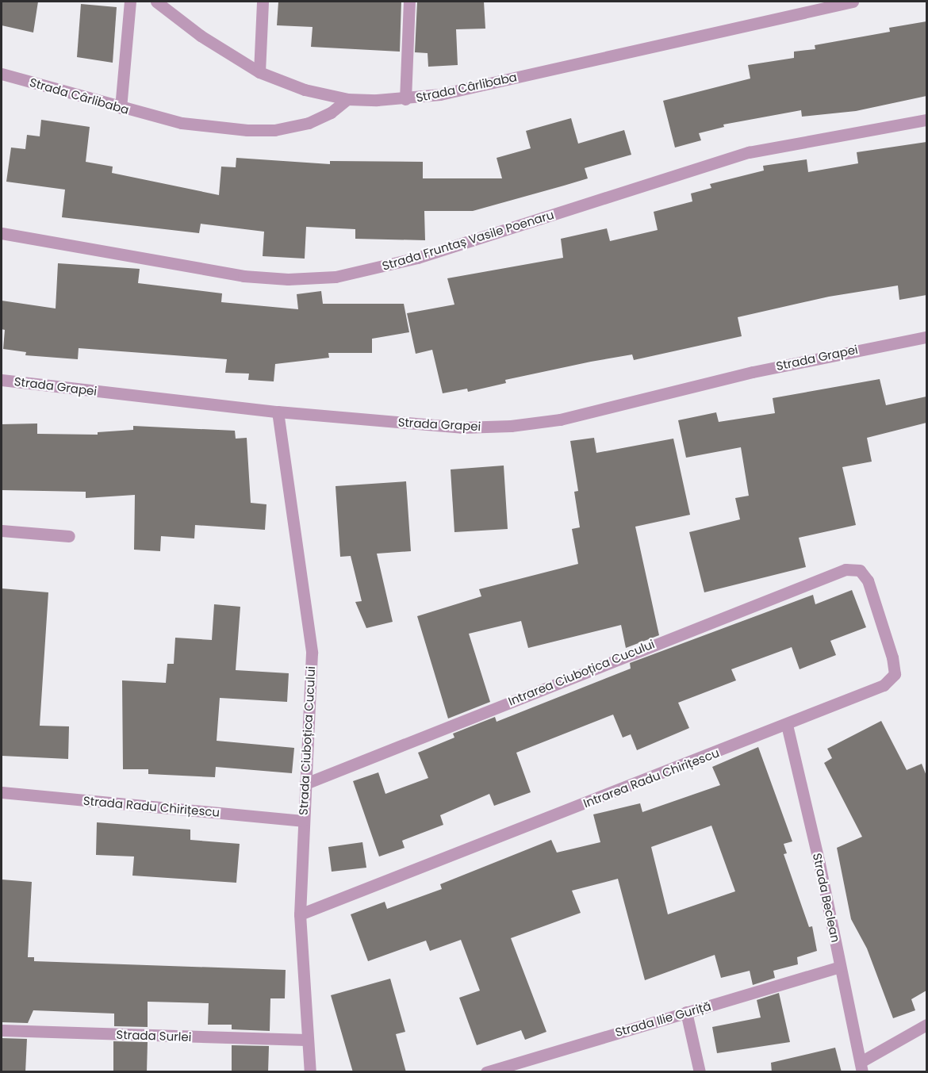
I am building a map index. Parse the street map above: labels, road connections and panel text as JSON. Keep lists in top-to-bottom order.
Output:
{
  "streets": {
    "street": [
      "Strada Cârlibaba",
      "Strada Fruntaș Vasile Poenaru",
      "Strada Grapei",
      "Intrarea Ciuboțica Cucului",
      "Strada Ciuboțica Cucului",
      "Intrarea Radu Chirițescu",
      "Strada Radu Chirițescu",
      "Strada Beclean",
      "Strada Ilie Guriță",
      "Strada Surlei"
    ]
  },
  "crossings": [
    ["Strada Grapei", "Strada Ciuboțica Cucului"],
    ["Intrarea Ciuboțica Cucului", "Strada Ciuboțica Cucului"],
    ["Intrarea Ciuboțica Cucului", "Intrarea Radu Chirițescu"],
    ["Strada Ciuboțica Cucului", "Intrarea Radu Chirițescu"],
    ["Strada Ciuboțica Cucului", "Strada Radu Chirițescu"],
    ["Strada Ciuboțica Cucului", "Strada Surlei"],
    ["Intrarea Radu Chirițescu", "Strada Beclean"],
    ["Strada Beclean", "Strada Ilie Guriță"]
  ]
}
